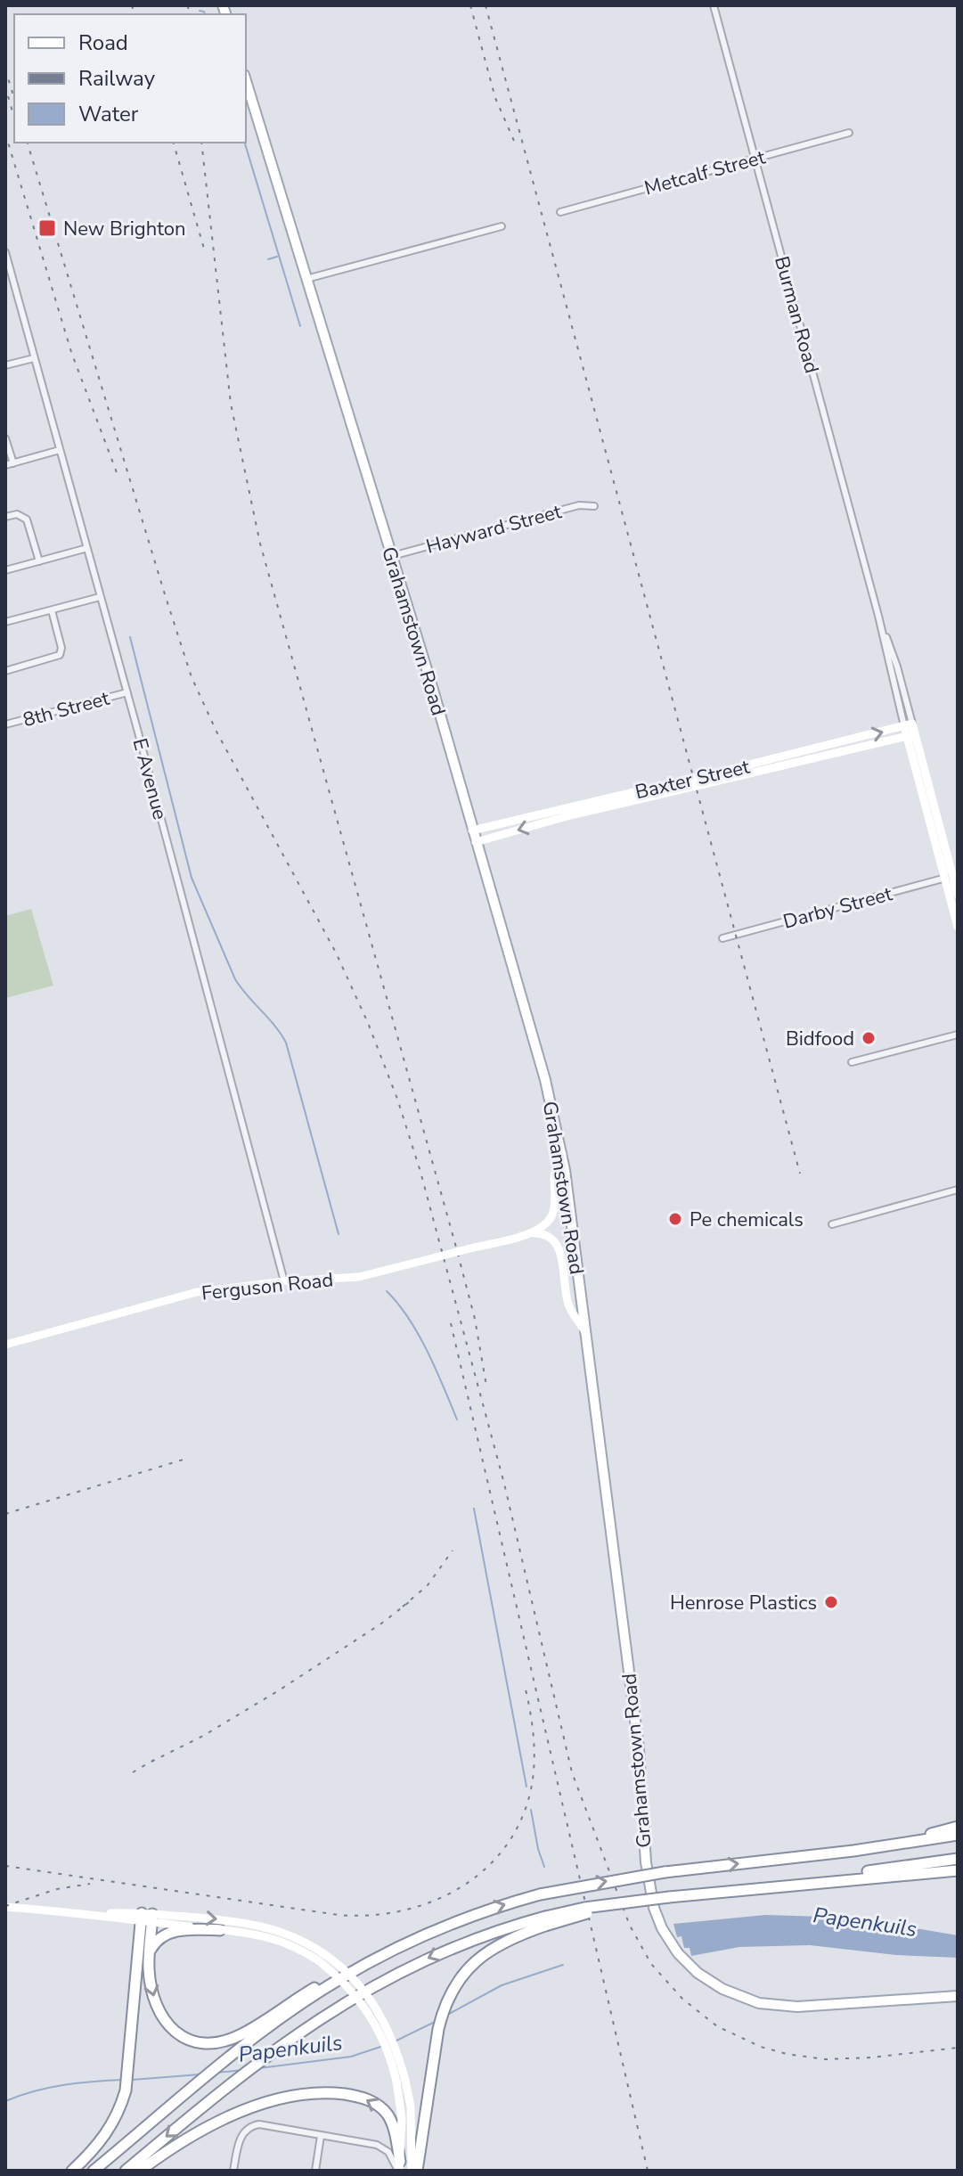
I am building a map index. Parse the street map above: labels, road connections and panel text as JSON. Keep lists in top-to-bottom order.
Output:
{
  "streets": {
    "main road": [
      "Burman Road",
      "Grahamstown Road",
      "Baxter Street",
      "Ferguson Road"
    ],
    "street": [
      "Metcalf Street",
      "Hayward Street",
      "8th Street",
      "E Avenue",
      "Darby Street"
    ]
  },
  "crossings": [
    ["Metcalf Street", "Burman Road"],
    ["Burman Road", "Baxter Street"],
    ["Burman Road", "Darby Street"],
    ["Hayward Street", "Grahamstown Road"],
    ["Grahamstown Road", "Baxter Street"],
    ["8th Street", "E Avenue"],
    ["E Avenue", "Ferguson Road"]
  ],
  "water": ["Papenkuils"],
  "places": {
    "transit": ["New Brighton"],
    "other": ["Bidfood", "Pe chemicals", "Henrose Plastics"]
  },
  "legend": ["Road", "Railway", "Water"]
}
